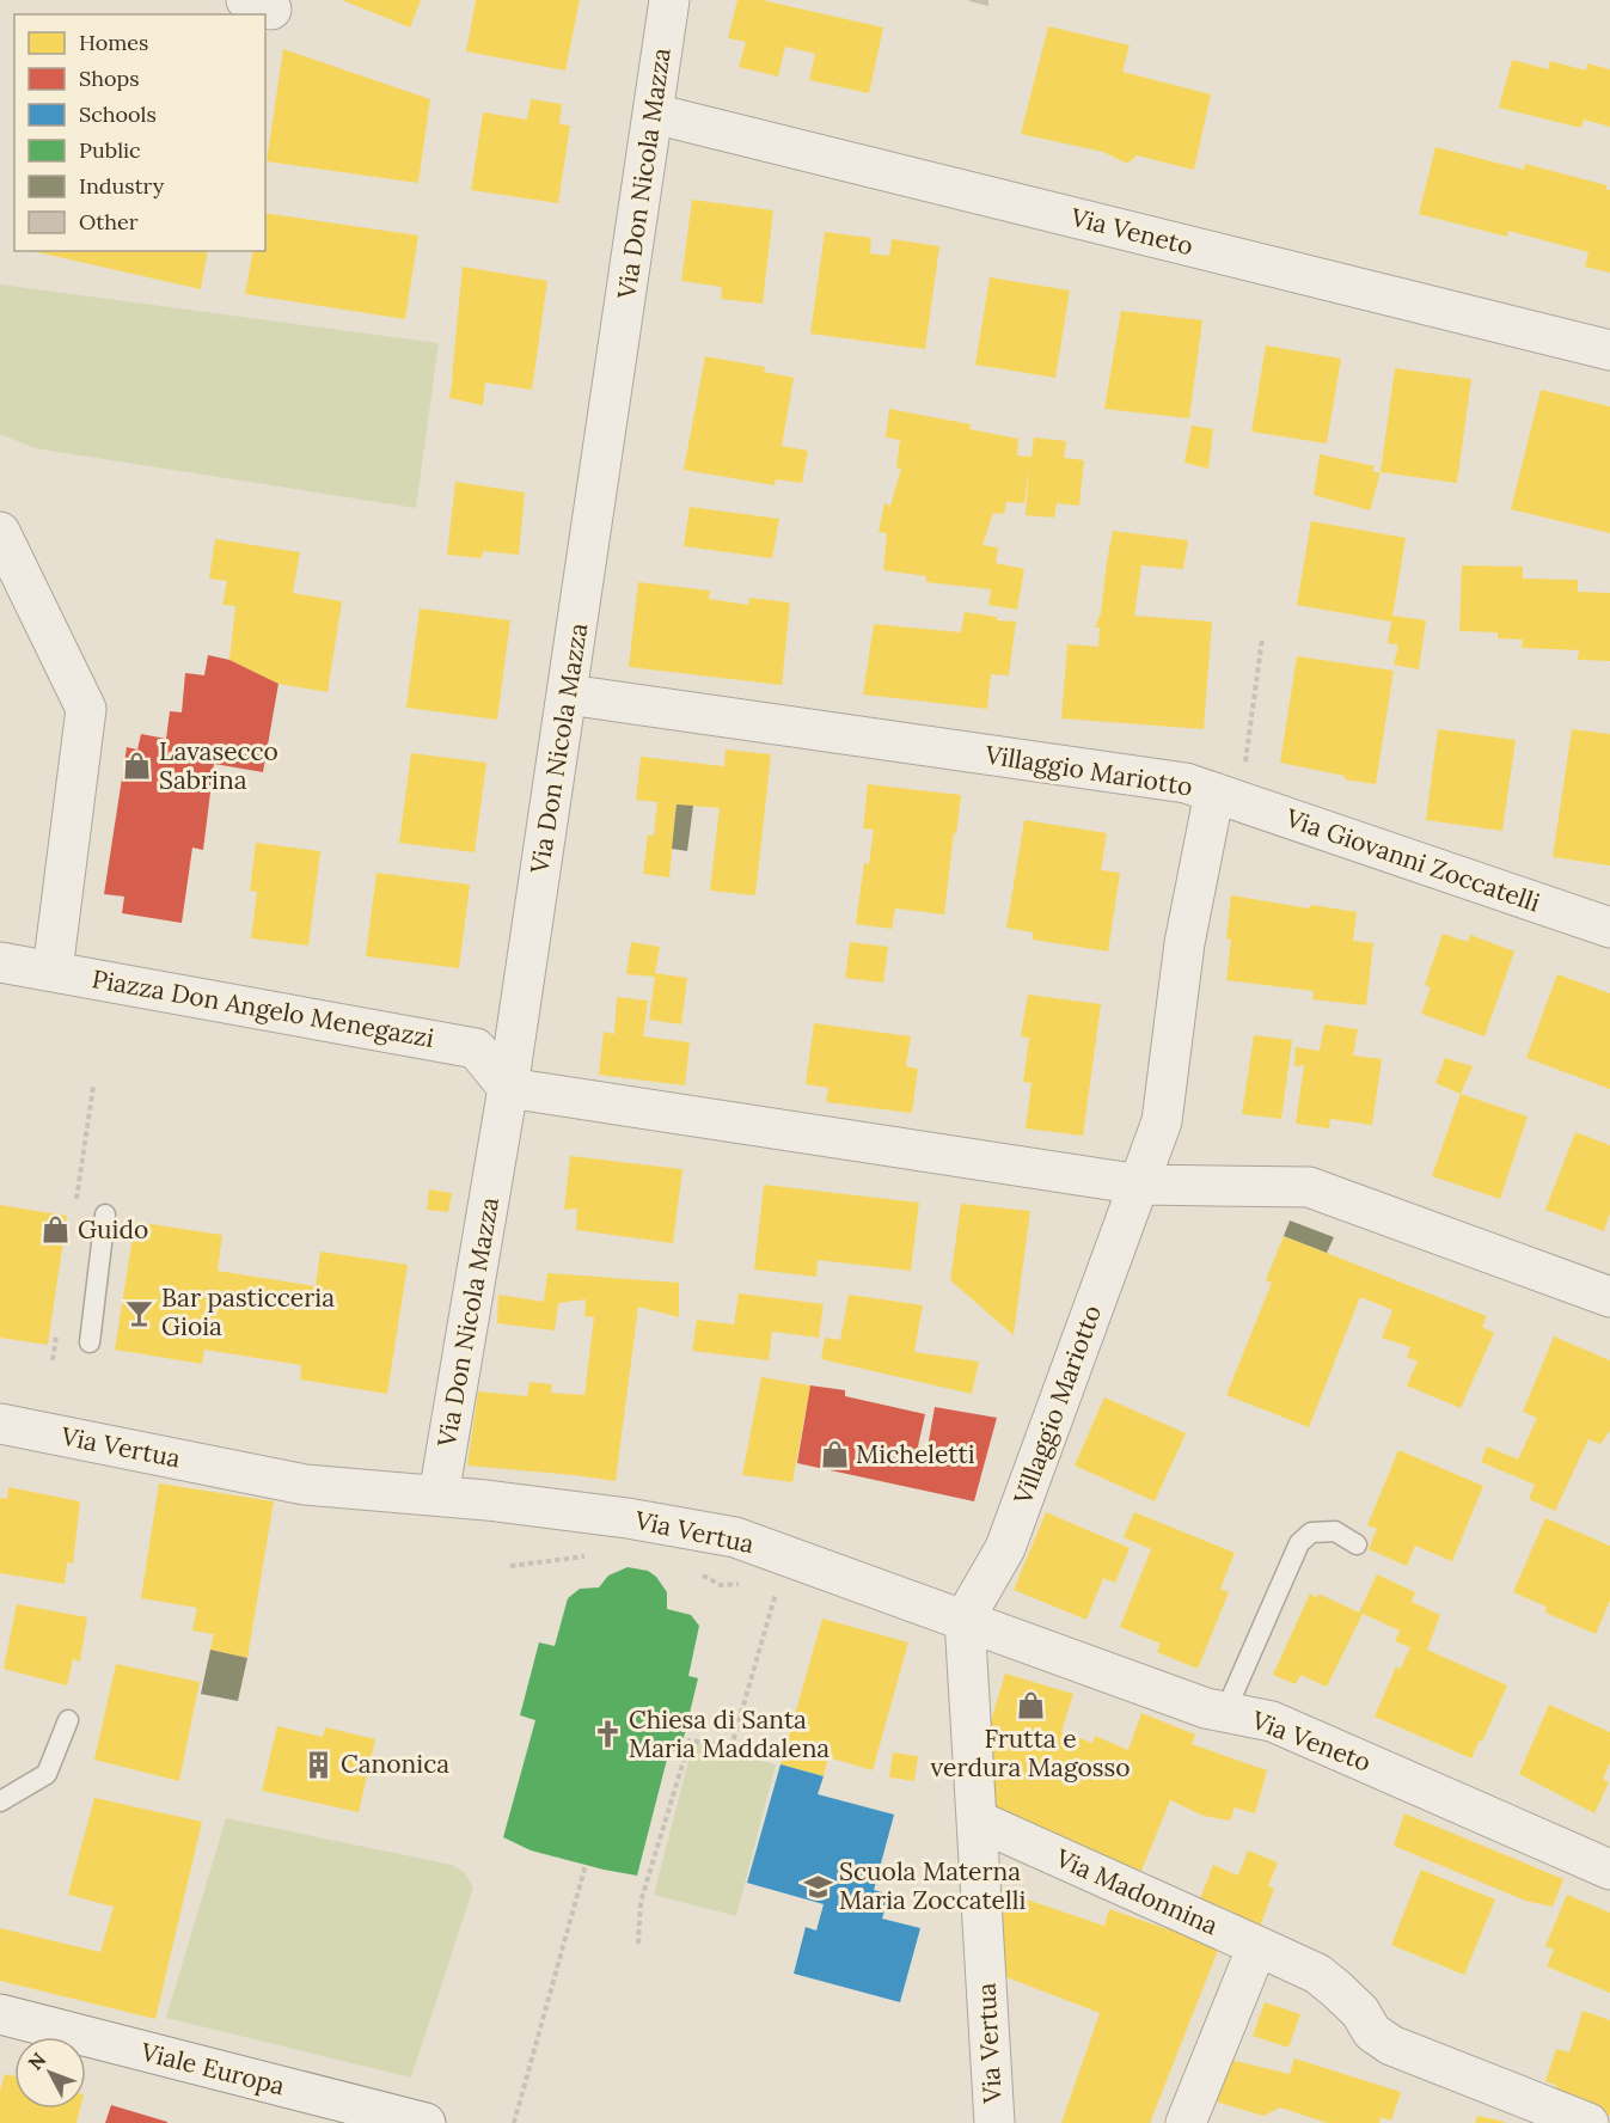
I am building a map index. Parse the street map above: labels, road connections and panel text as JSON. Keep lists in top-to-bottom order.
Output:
{
  "streets": {
    "street": [
      "Via Don Nicola Mazza",
      "Via Veneto",
      "Villaggio Mariotto",
      "Via Giovanni Zoccatelli",
      "Piazza Don Angelo Menegazzi",
      "Via Vertua",
      "Via Madonnina",
      "Viale Europa"
    ]
  },
  "crossings": [
    ["Via Don Nicola Mazza", "Via Veneto"],
    ["Via Don Nicola Mazza", "Villaggio Mariotto"],
    ["Via Don Nicola Mazza", "Piazza Don Angelo Menegazzi"],
    ["Via Don Nicola Mazza", "Via Vertua"],
    ["Via Veneto", "Villaggio Mariotto"],
    ["Via Veneto", "Via Vertua"],
    ["Villaggio Mariotto", "Via Giovanni Zoccatelli"],
    ["Villaggio Mariotto", "Via Vertua"],
    ["Via Vertua", "Via Madonnina"]
  ],
  "places": {
    "shop": [
      "Lavasecco Sabrina",
      "Guido",
      "Micheletti",
      "Frutta e verdura Magosso"
    ],
    "bar": ["Bar pasticceria Gioia"],
    "church": ["Chiesa di Santa Maria Maddalena"],
    "building": ["Canonica"],
    "school or university": ["Scuola Materna Maria Zoccatelli"]
  },
  "legend": [
    "Homes",
    "Shops",
    "Schools",
    "Public",
    "Industry",
    "Other"
  ],
  "north": "top left"
}
